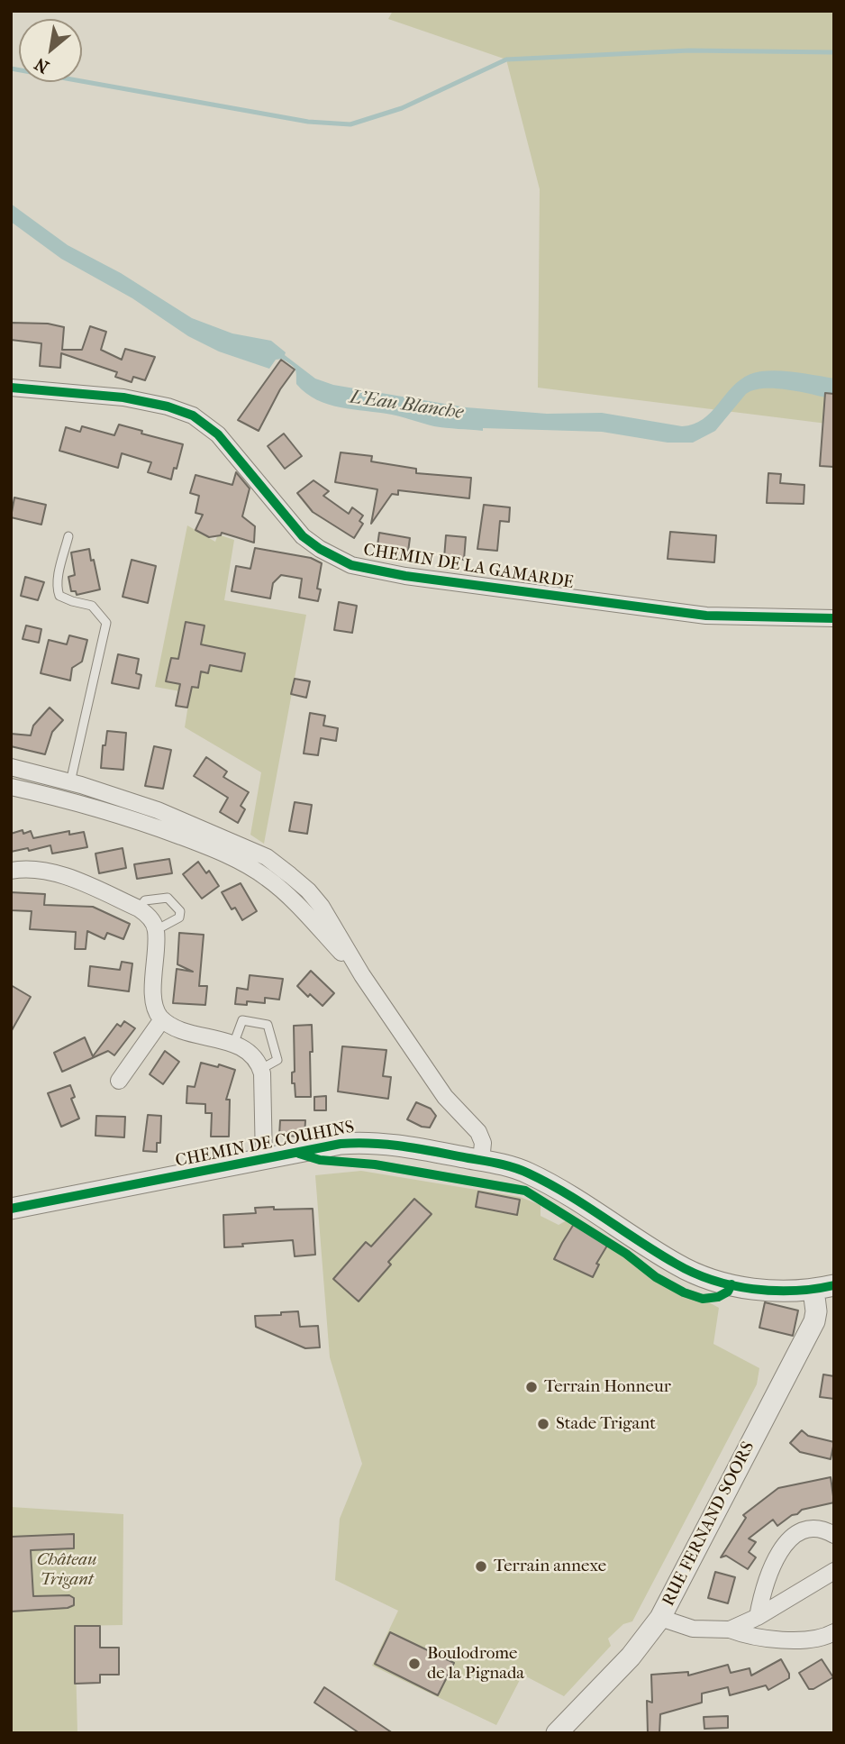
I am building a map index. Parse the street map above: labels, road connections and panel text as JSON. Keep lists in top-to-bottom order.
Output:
{
  "streets": {
    "street": ["CHEMIN DE LA GAMARDE", "CHEMIN DE COUHINS", "RUE FERNAND SOORS"]
  },
  "crossings": [
    ["CHEMIN DE COUHINS", "RUE FERNAND SOORS"]
  ],
  "water": ["L'Eau Blanche"],
  "parks": ["Château Trigant"],
  "places": [
    "Terrain Honneur",
    "Stade Trigant",
    "Terrain annexe",
    "Boulodrome de la Pignada"
  ],
  "north": "bottom left"
}
